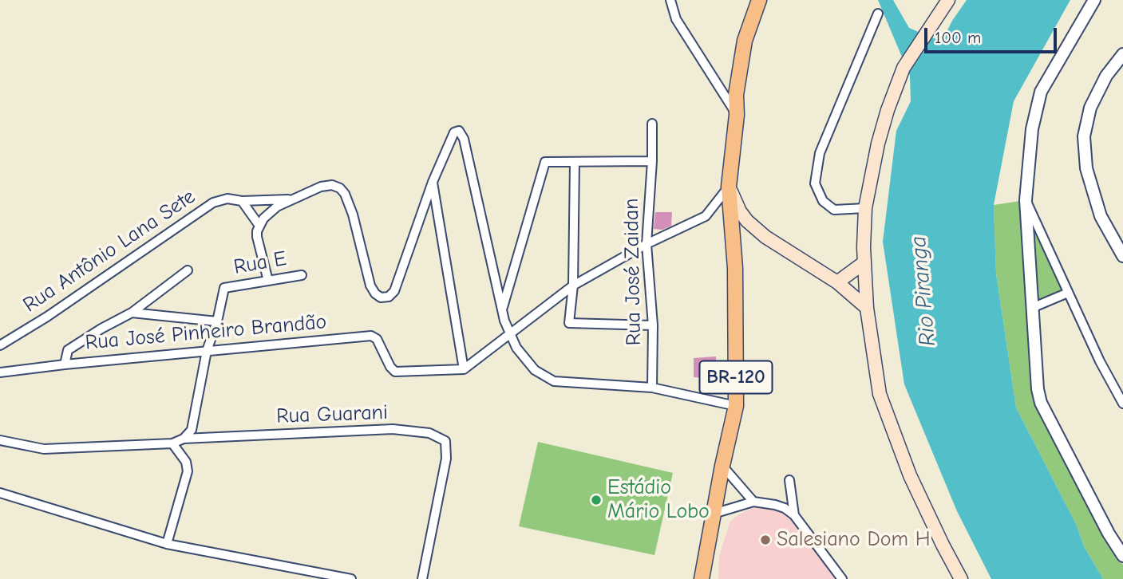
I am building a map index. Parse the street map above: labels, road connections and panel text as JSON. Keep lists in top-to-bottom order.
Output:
{
  "streets": {
    "main road": ["BR-120"],
    "street": [
      "Rua Antônio Lana Sete",
      "Rua E",
      "Rua José Zaidan",
      "Rua José Pinheiro Brandão",
      "Rua Guarani"
    ]
  },
  "water": ["Rio Piranga"],
  "places": ["Estádio Mário Lobo", "Salesiano Dom H"],
  "scale_bar": "100 m"
}
